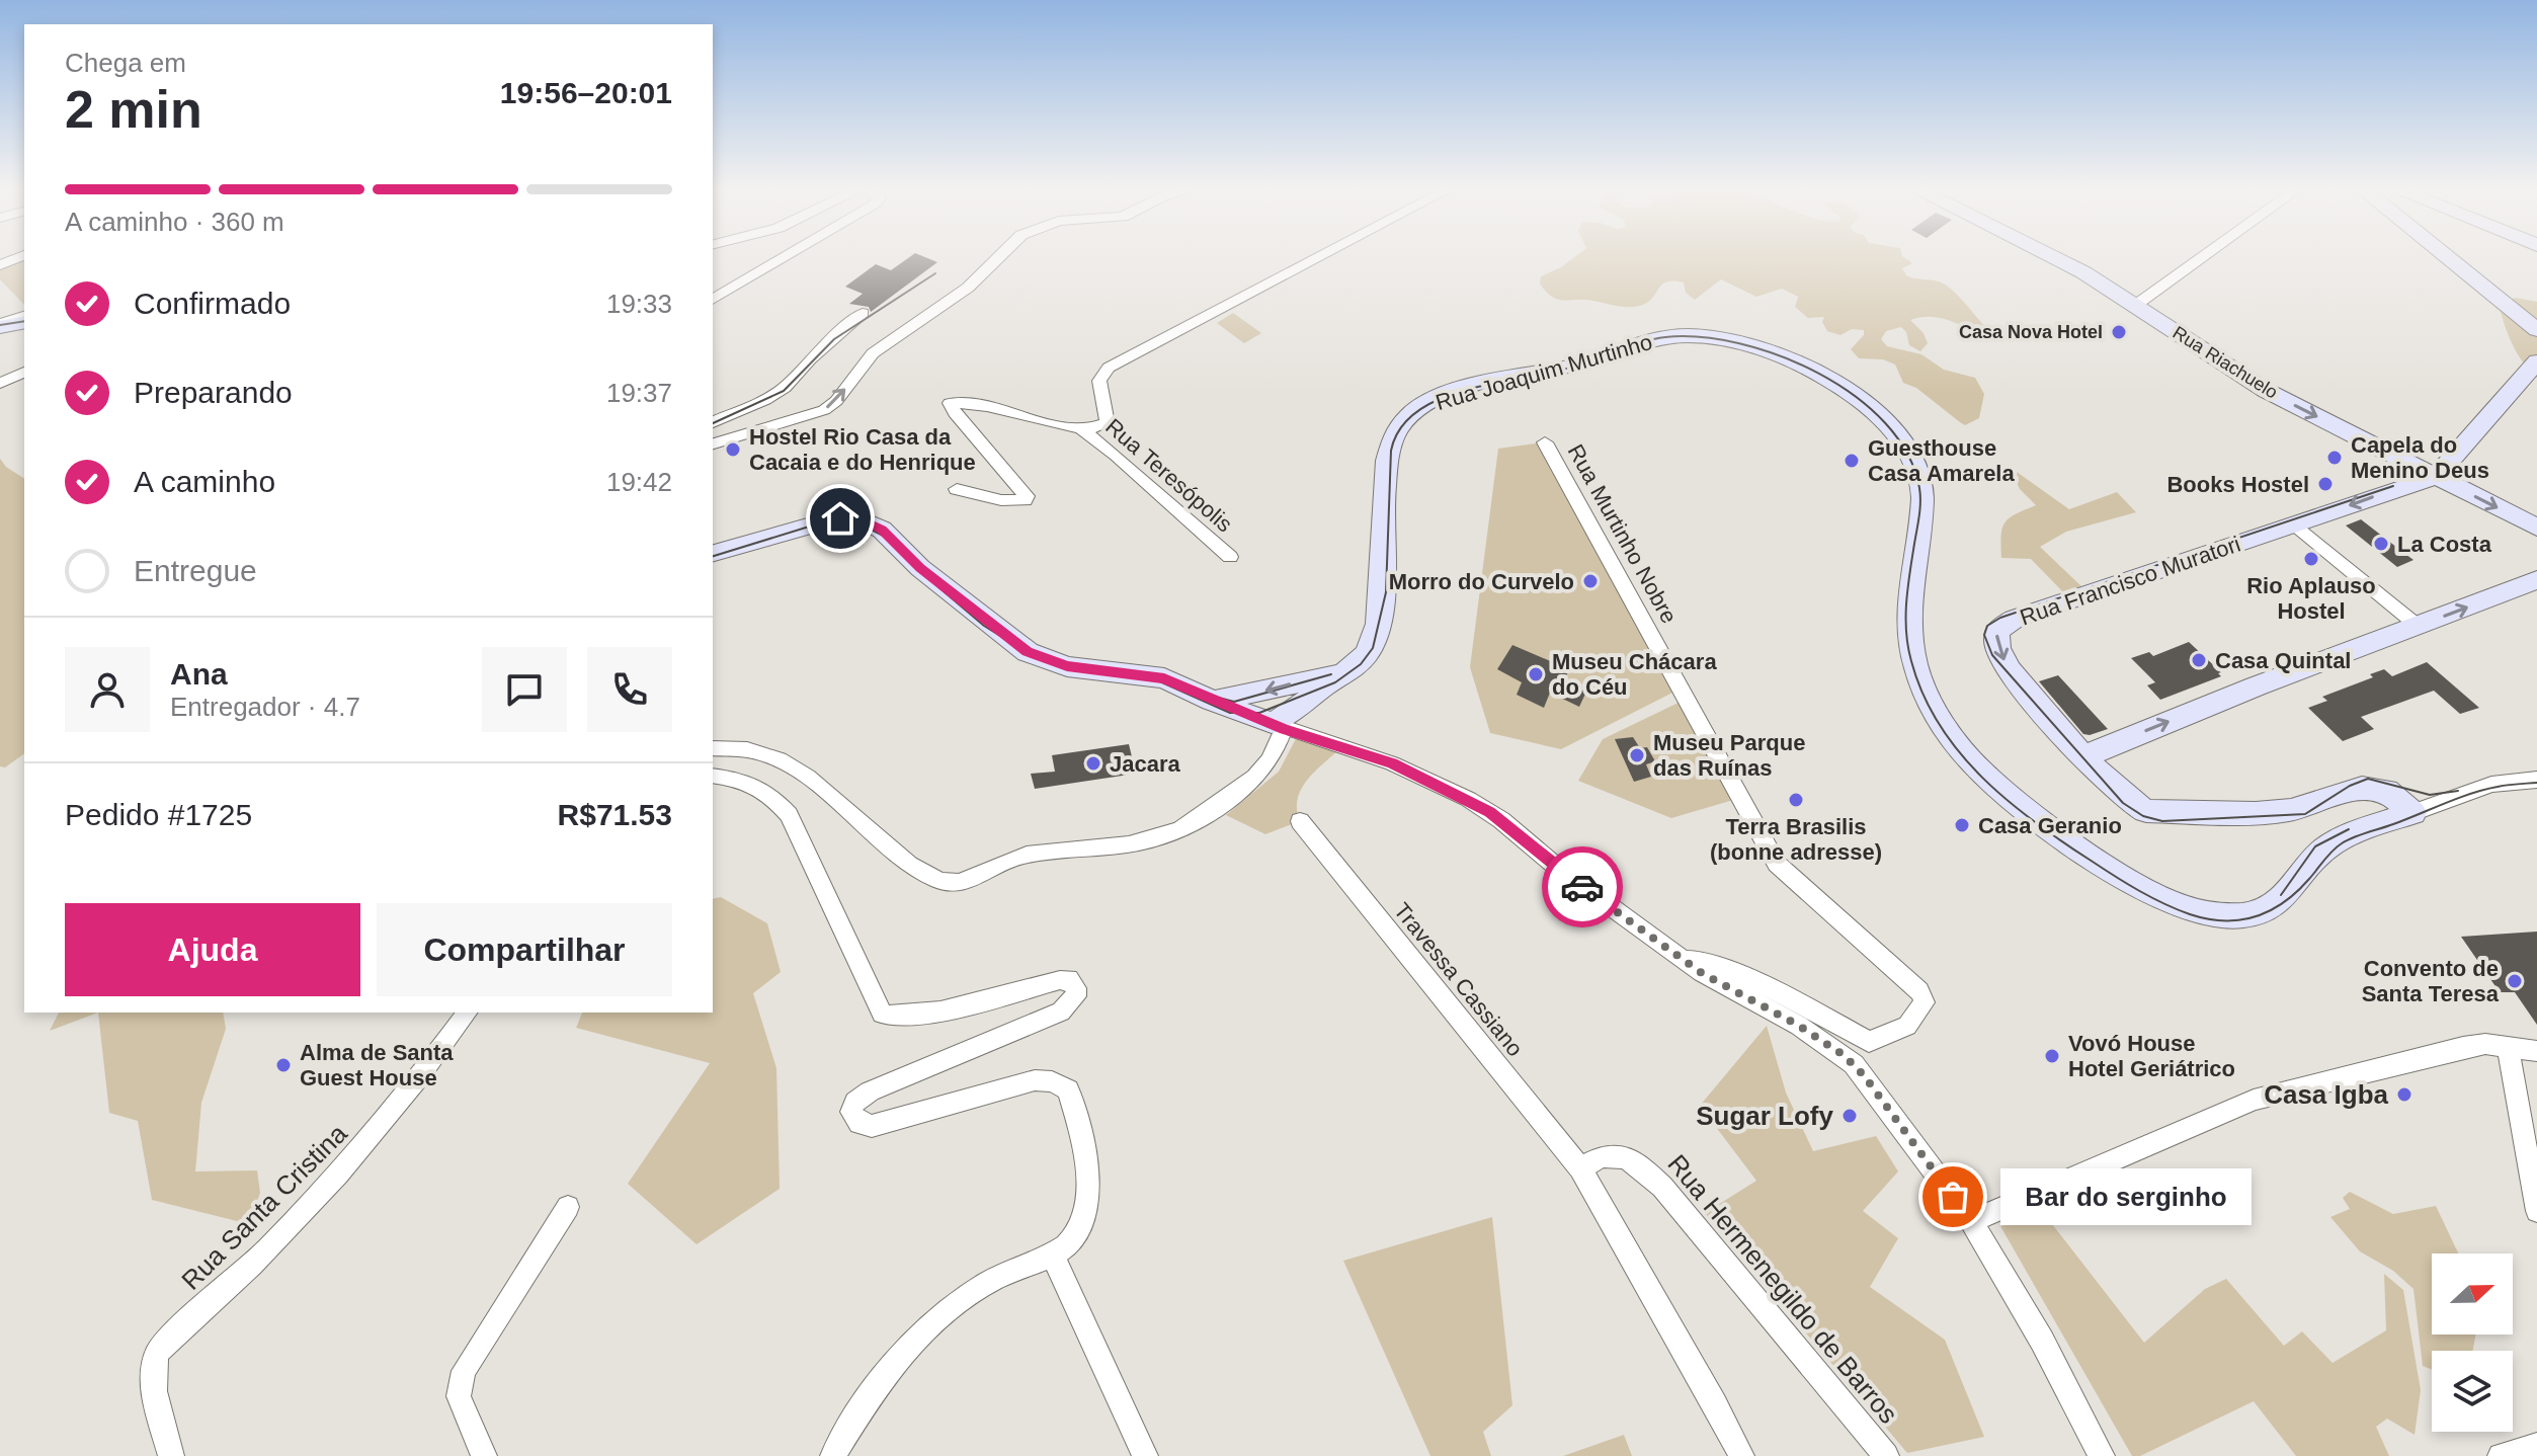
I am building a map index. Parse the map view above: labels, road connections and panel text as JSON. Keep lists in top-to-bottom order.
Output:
{
  "streets": {
    "street": [
      "Rua Riachuelo",
      "Rua Joaquim Murtinho",
      "Rua Teresópolis",
      "Rua Murtinho Nobre",
      "Rua Francisco Muratori",
      "Travessa Cassiano",
      "Rua Santa Cristina",
      "Rua Hermenegildo de Barros"
    ]
  },
  "crossings": [
    ["Rua Riachuelo", "Rua Francisco Muratori"],
    ["Rua Joaquim Murtinho", "Rua Francisco Muratori"],
    ["Travessa Cassiano", "Rua Hermenegildo de Barros"]
  ],
  "places": [
    "Casa Nova Hotel",
    "Hostel Rio Casa da Cacaia e do Henrique",
    "Capela do Menino Deus",
    "Guesthouse Casa Amarela",
    "Books Hostel",
    "La Costa",
    "Rio Aplauso Hostel",
    "Morro do Curvelo",
    "Casa Quintal",
    "Museu Chácara do Céu",
    "Museu Parque das Ruínas",
    "Jacara",
    "Terra Brasilis (bonne adresse)",
    "Casa Geranio",
    "Convento de Santa Teresa",
    "Vovó House Hotel Geriátrico",
    "Alma de Santa Guest House",
    "Casa Igba",
    "Sugar Lofy",
    "Bar do serginho"
  ],
  "north": "right",
  "page": {
    "heading": ["2 min", "Chega em", "19:56–20:01"],
    "panel": [
      "Ana",
      "Entregador · 4.7",
      "Pedido #1725",
      "R$71.53"
    ],
    "bar": "A caminho · 360 m",
    "list": [
      ["Confirmado", "19:33"],
      ["Preparando", "19:37"],
      ["A caminho", "19:42"],
      "Entregue"
    ],
    "buttons": ["Ajuda", "Compartilhar"],
    "bubble": "Bar do serginho"
  }
}
